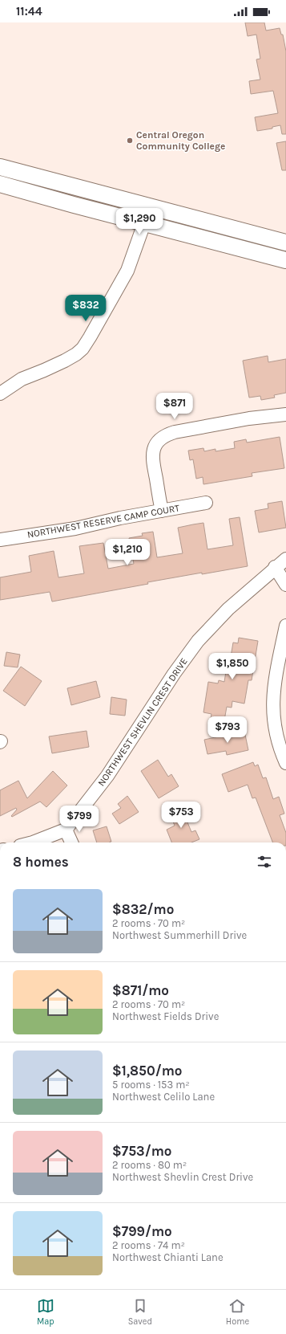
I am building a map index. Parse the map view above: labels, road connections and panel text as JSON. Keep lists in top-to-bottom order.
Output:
{
  "streets": {
    "street": ["NORTHWEST RESERVE CAMP COURT", "NORTHWEST SHEVLIN CREST DRIVE"]
  },
  "places": ["Central Oregon Community College"],
  "page": {
    "status": "11:44",
    "price": [
      "$1,290",
      "$832",
      "$871",
      "$1,210",
      "$1,850",
      "$793",
      "$753",
      "$799"
    ],
    "heading": "8 homes",
    "list": [
      {
        "name": "$832/mo",
        "note": "2 rooms · 70 m² · Northwest Summerhill Drive"
      },
      {
        "name": "$871/mo",
        "note": "2 rooms · 70 m² · Northwest Fields Drive"
      },
      {
        "name": "$1,850/mo",
        "note": "5 rooms · 153 m² · Northwest Celilo Lane"
      },
      {
        "name": "$753/mo",
        "note": "2 rooms · 80 m² · Northwest Shevlin Crest Drive"
      },
      {
        "name": "$799/mo",
        "note": "2 rooms · 74 m² · Northwest Chianti Lane"
      }
    ],
    "tabs": ["Map", "Saved", "Home"]
  }
}
